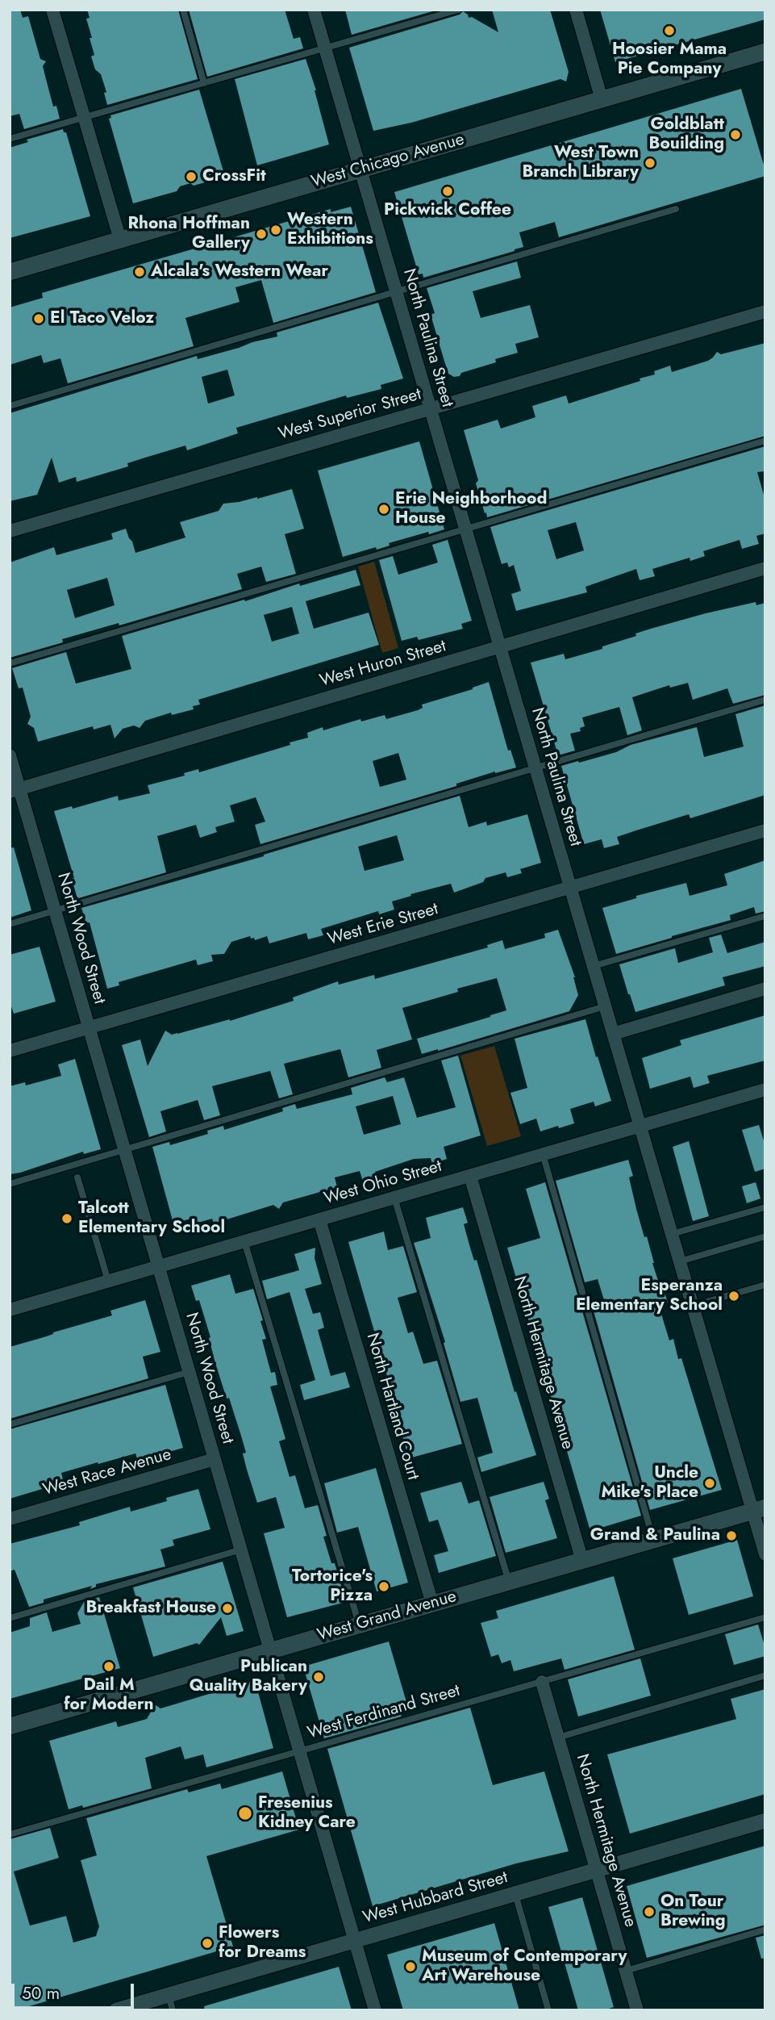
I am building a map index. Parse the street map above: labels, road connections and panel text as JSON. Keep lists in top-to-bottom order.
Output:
{
  "streets": {
    "main road": ["West Chicago Avenue", "West Grand Avenue"],
    "street": [
      "North Paulina Street",
      "West Superior Street",
      "West Huron Street",
      "West Erie Street",
      "North Wood Street",
      "West Ohio Street",
      "North Hermitage Avenue",
      "North Hartland Court",
      "West Race Avenue",
      "West Hubbard Street"
    ],
    "lane": ["West Ferdinand Street"]
  },
  "crossings": [
    ["West Chicago Avenue", "North Paulina Street"],
    ["North Paulina Street", "West Superior Street"],
    ["North Paulina Street", "West Huron Street"],
    ["North Paulina Street", "West Erie Street"],
    ["North Paulina Street", "West Ohio Street"],
    ["North Paulina Street", "West Grand Avenue"],
    ["West Huron Street", "North Wood Street"],
    ["West Erie Street", "North Wood Street"],
    ["North Wood Street", "West Ohio Street"],
    ["North Wood Street", "West Race Avenue"],
    ["North Wood Street", "West Grand Avenue"],
    ["North Wood Street", "West Ferdinand Street"],
    ["North Wood Street", "West Hubbard Street"],
    ["West Ohio Street", "North Hermitage Avenue"],
    ["West Ohio Street", "North Hartland Court"],
    ["North Hermitage Avenue", "West Grand Avenue"],
    ["North Hermitage Avenue", "West Ferdinand Street"],
    ["North Hermitage Avenue", "West Hubbard Street"],
    ["North Hartland Court", "West Grand Avenue"]
  ],
  "places": [
    "Hoosier Mama Pie Company",
    "Goldblatt Bouilding",
    "West Town Branch Library",
    "CrossFit",
    "Pickwick Coffee",
    "Western Exhibitions",
    "Rhona Hoffman Gallery",
    "Alcala's Western Wear",
    "El Taco Veloz",
    "Erie Neighborhood House",
    "Talcott Elementary School",
    "Esperanza Elementary School",
    "Uncle Mike's Place",
    "Grand & Paulina",
    "Tortorice's Pizza",
    "Breakfast House",
    "Dail M for Modern",
    "Publican Quality Bakery",
    "Fresenius Kidney Care",
    "On Tour Brewing",
    "Flowers for Dreams",
    "Museum of Contemporary Art Warehouse"
  ],
  "scale_bar": "50 m"
}
